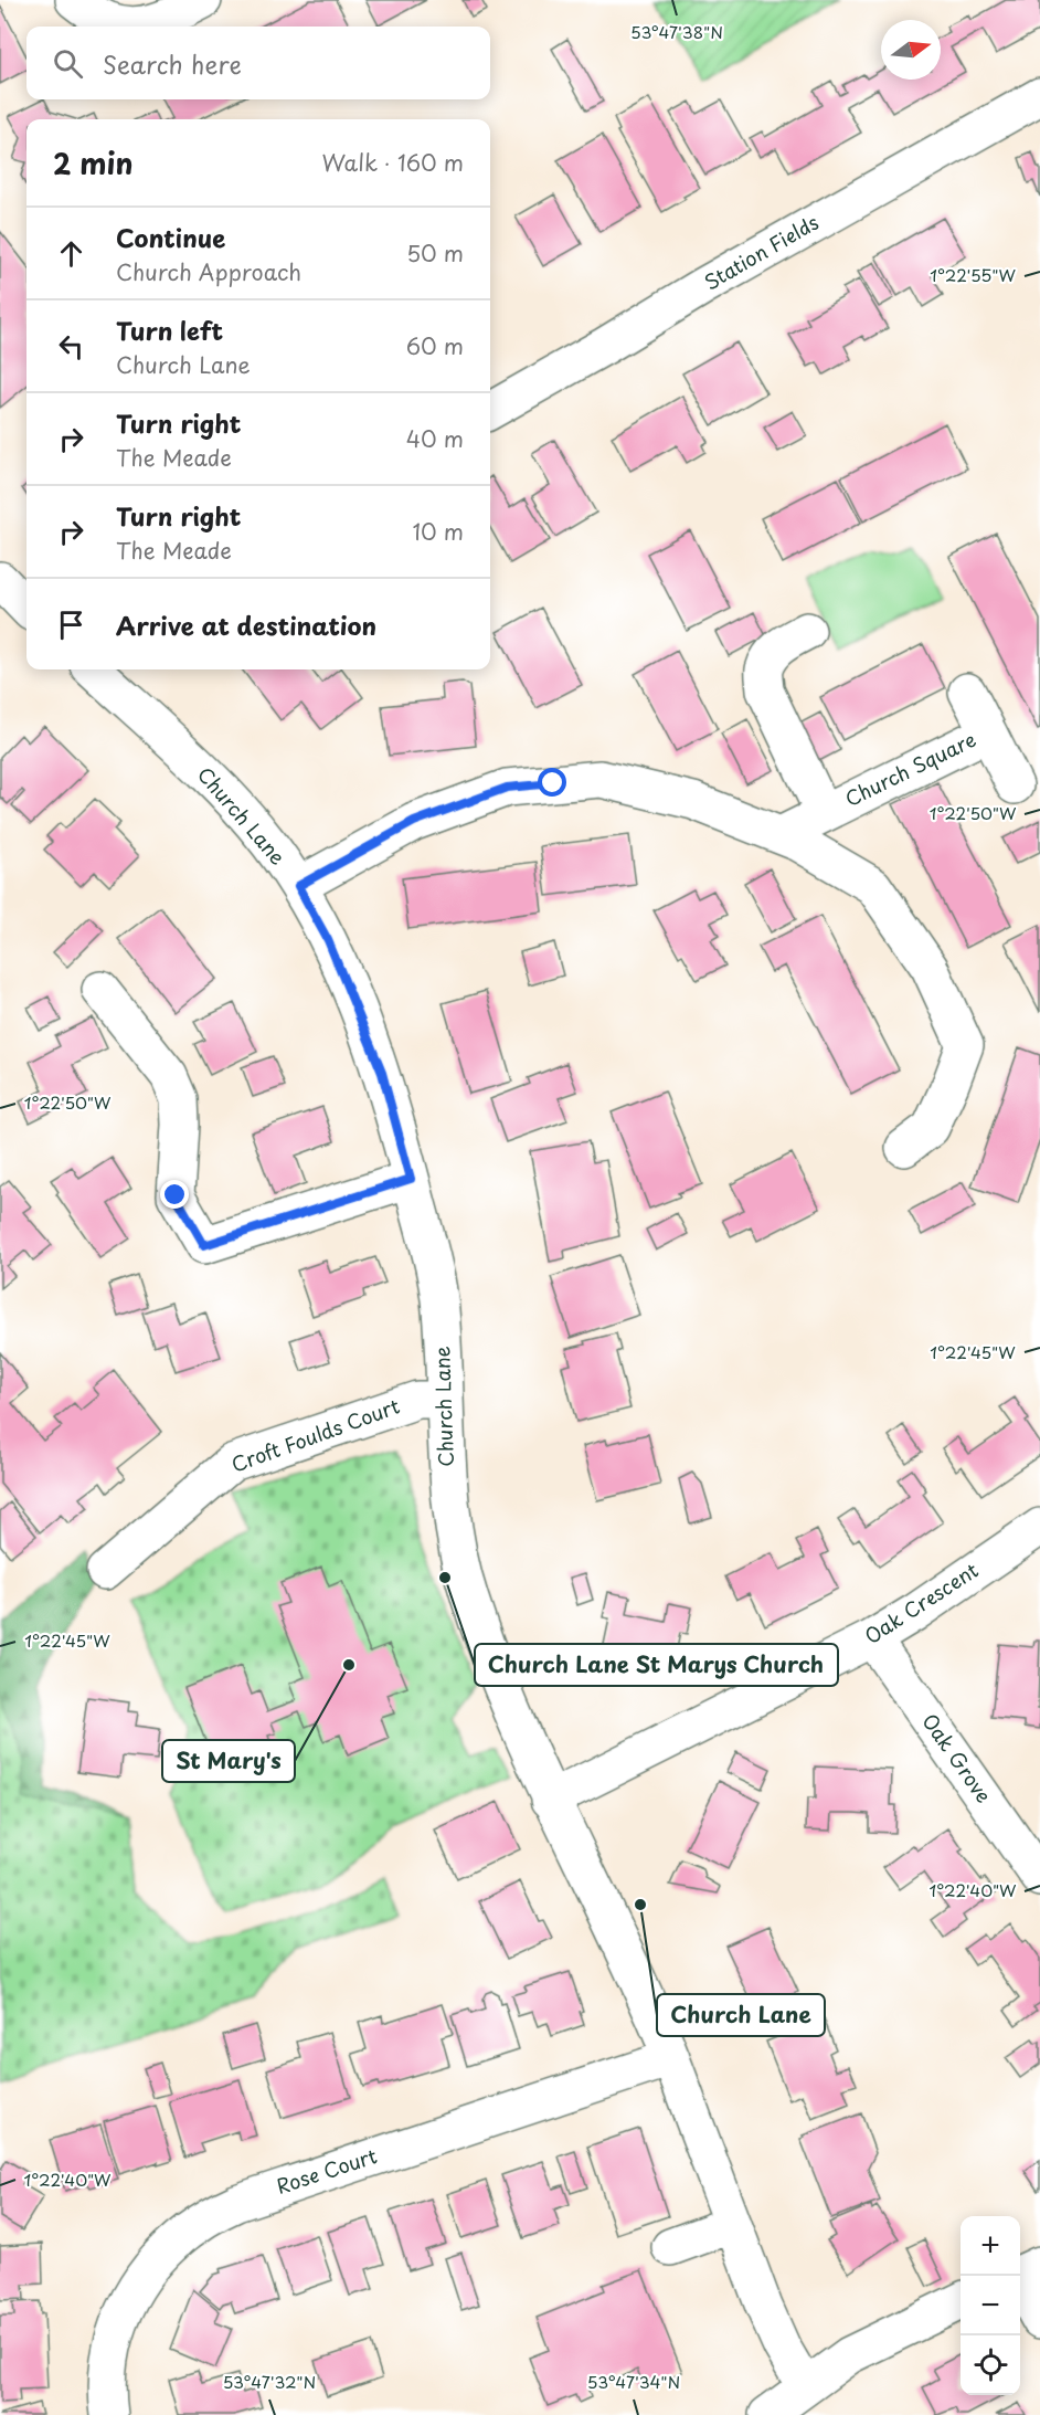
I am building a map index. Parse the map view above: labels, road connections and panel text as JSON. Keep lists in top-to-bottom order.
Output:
{
  "streets": {
    "street": [
      "Station Fields",
      "Church Square",
      "Church Lane",
      "Croft Foulds Court",
      "Oak Crescent",
      "Oak Grove",
      "Rose Court"
    ]
  },
  "crossings": [
    ["Church Lane", "Croft Foulds Court"],
    ["Church Lane", "Oak Crescent"],
    ["Church Lane", "Rose Court"],
    ["Oak Crescent", "Oak Grove"]
  ],
  "places": ["Church Lane St Marys Church", "St Mary's", "Church Lane"],
  "north": "right",
  "page": {
    "search": "Search here",
    "heading": ["2 min", "Walk · 160 m"],
    "list": [
      ["Continue", "Church Approach", "50 m"],
      ["Turn left", "Church Lane", "60 m"],
      ["Turn right", "The Meade", "40 m"],
      ["Turn right", "The Meade", "10 m"],
      "Arrive at destination"
    ],
    "map_buttons": ["+", "−"]
  },
  "coordinates": [
    "53°47'38\"N",
    "1°22'55\"W",
    "1°22'50\"W",
    "1°22'45\"W",
    "1°22'40\"W",
    "53°47'32\"N",
    "53°47'34\"N"
  ]
}
